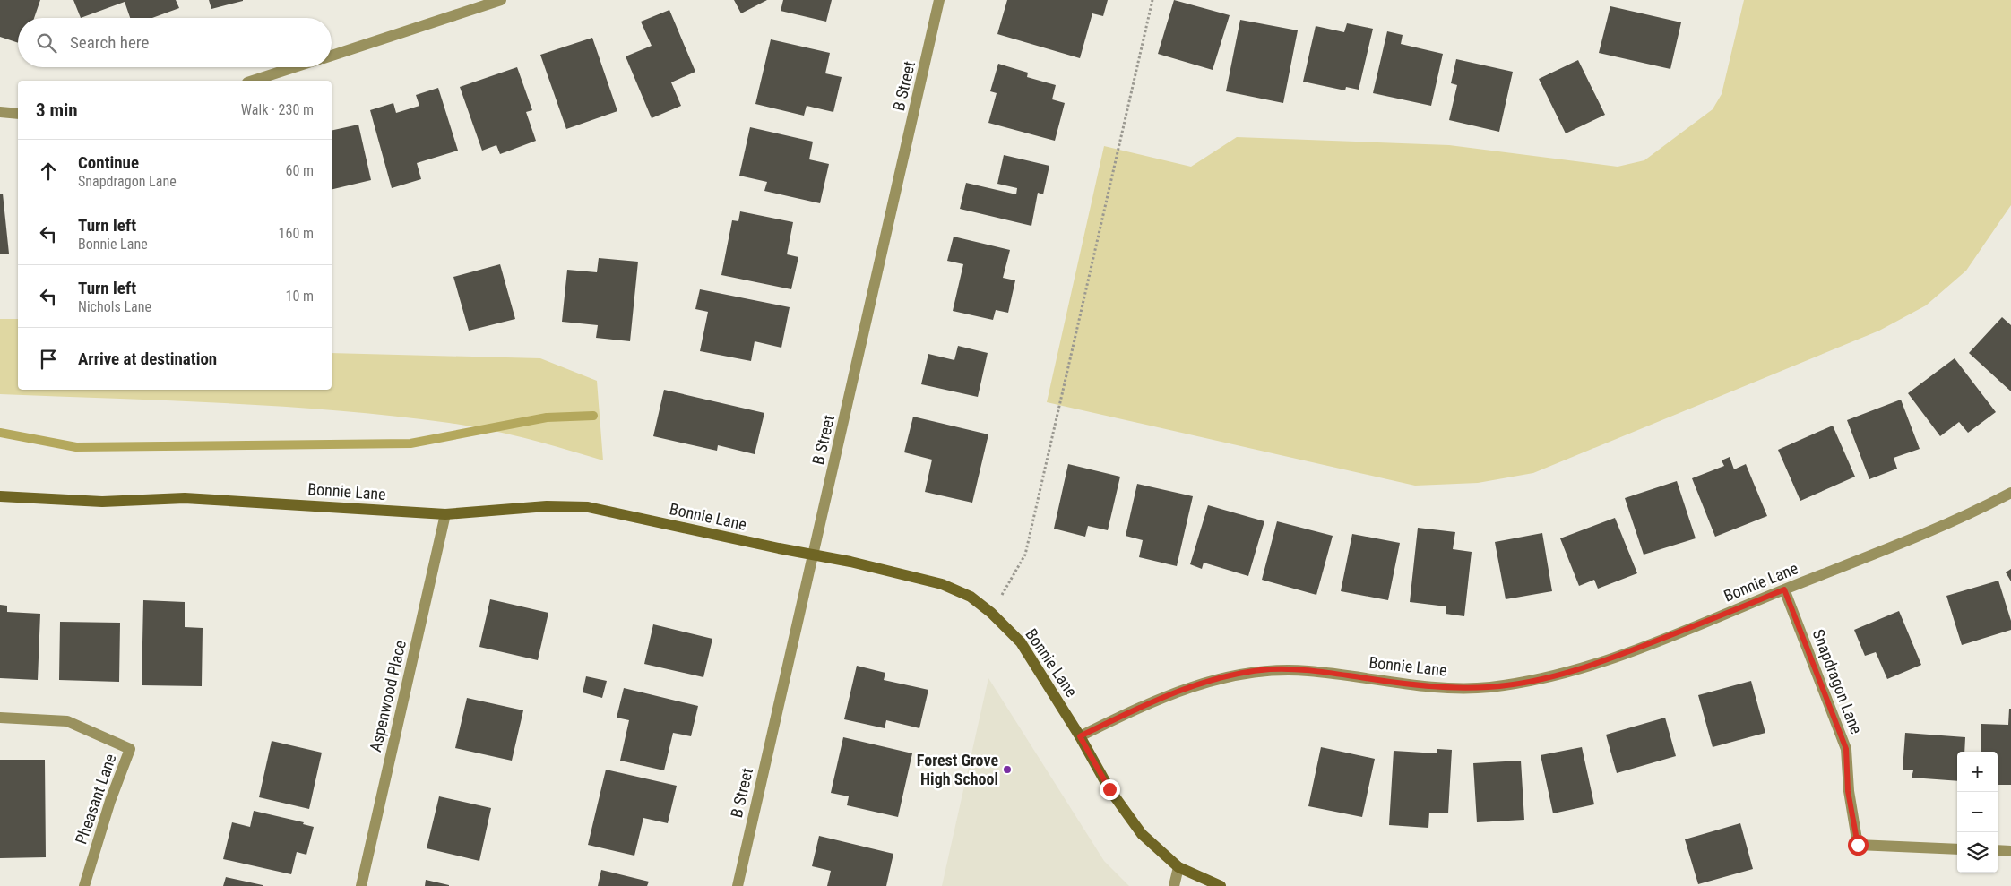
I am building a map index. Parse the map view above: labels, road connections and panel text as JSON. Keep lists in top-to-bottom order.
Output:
{
  "streets": {
    "street": [
      "B Street",
      "Bonnie Lane",
      "Snapdragon Lane",
      "Aspenwood Place",
      "Pheasant Lane"
    ]
  },
  "crossings": [
    ["B Street", "Bonnie Lane"],
    ["Bonnie Lane", "Snapdragon Lane"],
    ["Bonnie Lane", "Aspenwood Place"]
  ],
  "places": ["Forest Grove High School"],
  "page": {
    "search": "Search here",
    "heading": ["3 min", "Walk · 230 m"],
    "list": [
      ["Continue", "Snapdragon Lane", "60 m"],
      ["Turn left", "Bonnie Lane", "160 m"],
      ["Turn left", "Nichols Lane", "10 m"],
      "Arrive at destination"
    ],
    "map_buttons": ["+", "−"]
  }
}
